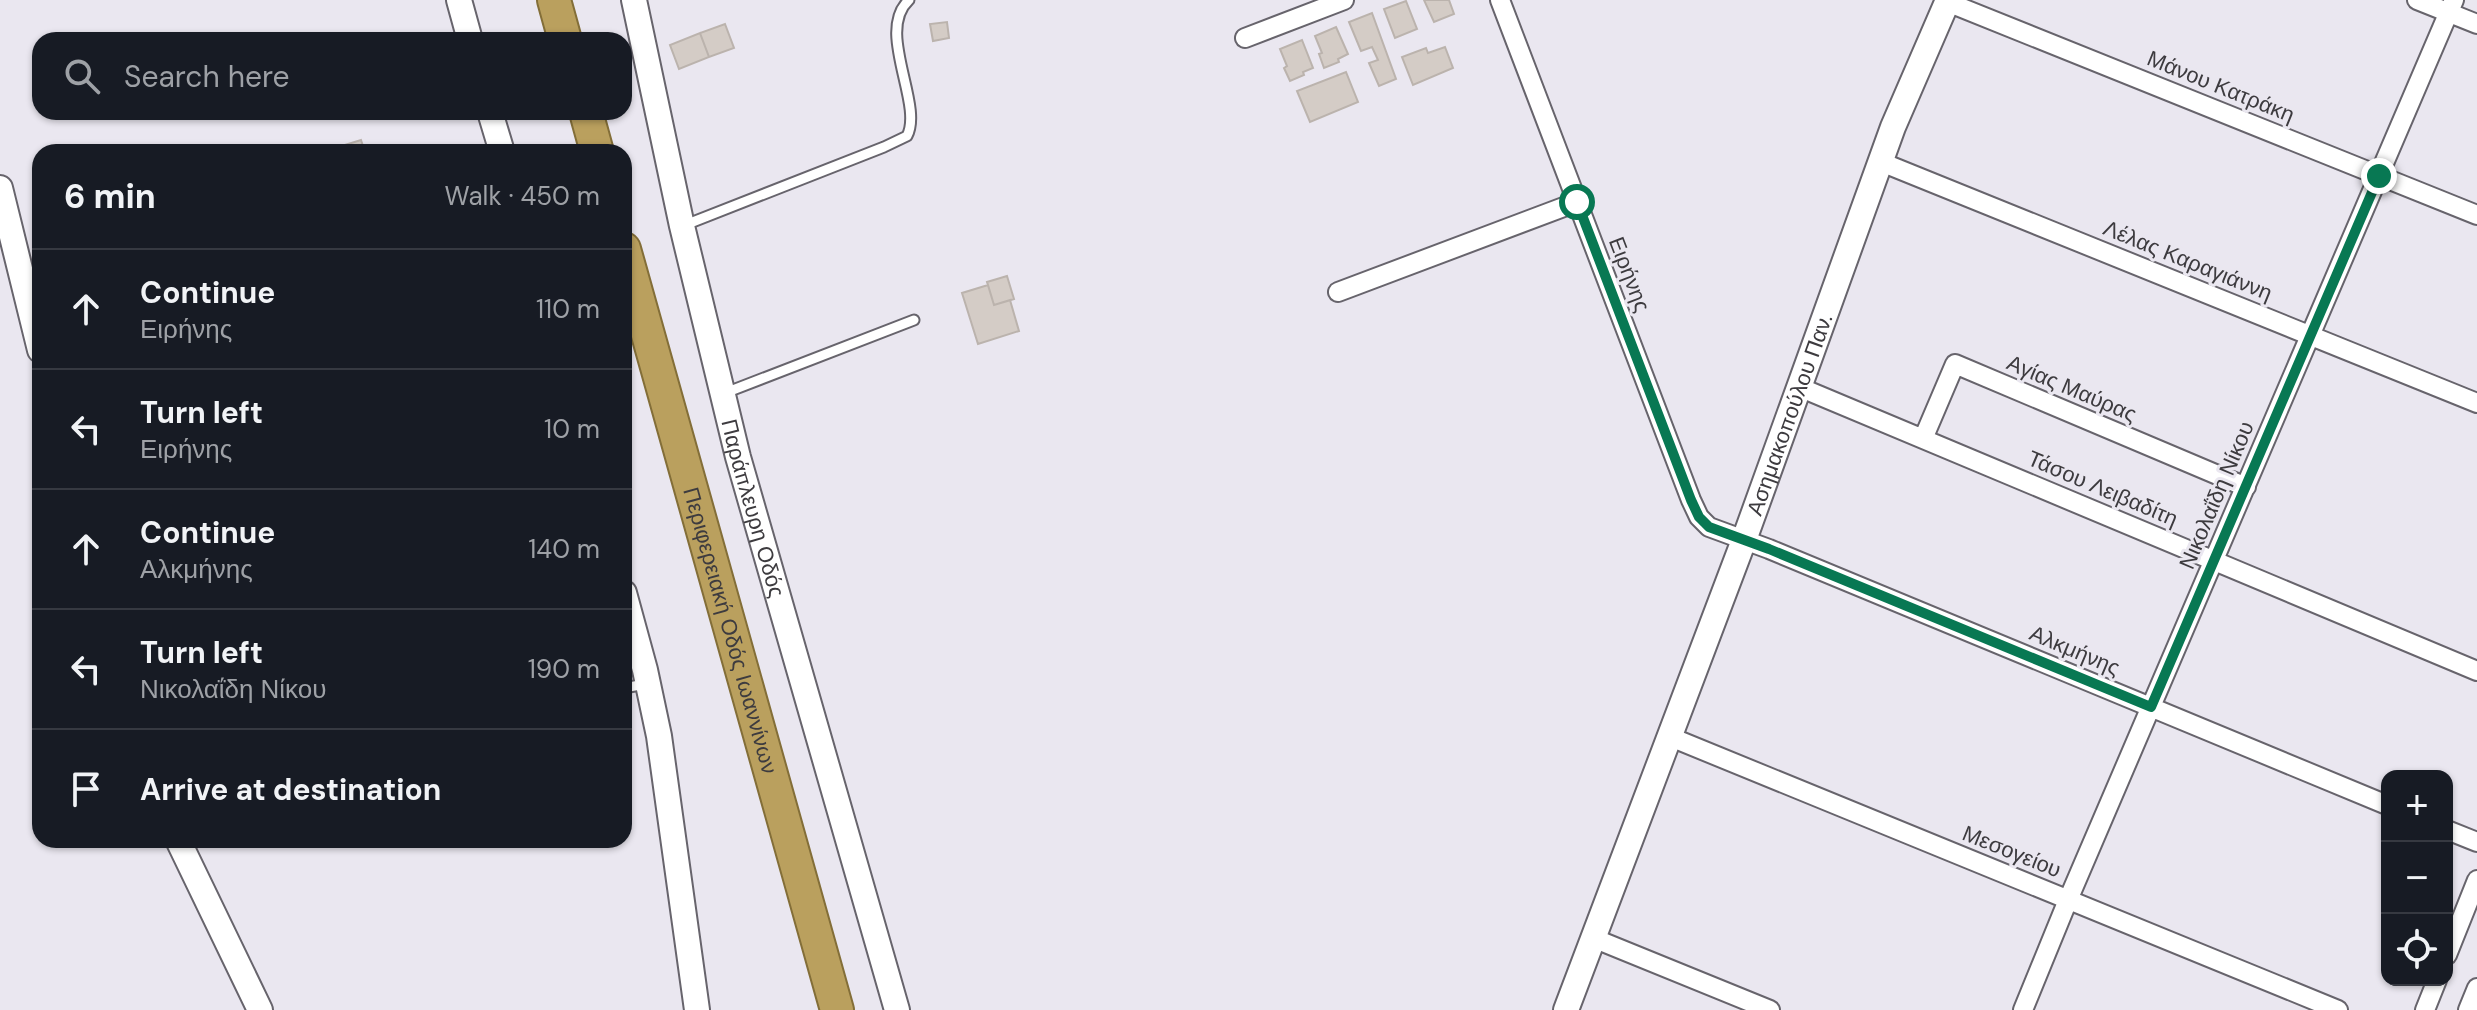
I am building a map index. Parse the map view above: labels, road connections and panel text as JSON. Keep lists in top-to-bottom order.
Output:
{
  "streets": {
    "highway": ["Περιφερειακή Οδός Ιωαννίνων"],
    "street": [
      "Μάνου Κατράκη",
      "Λέλας Καραγιάννη",
      "Ειρήνης",
      "Αγίας Μαύρας",
      "Ασημακοπούλου Παν.",
      "Τάσου Λειβαδίτη",
      "Νικολαΐδη Νίκου",
      "Παράπλευρη Οδός",
      "Αλκμήνης",
      "Μεσογείου"
    ]
  },
  "crossings": [
    ["Μάνου Κατράκη", "Ασημακοπούλου Παν."],
    ["Μάνου Κατράκη", "Νικολαΐδη Νίκου"],
    ["Λέλας Καραγιάννη", "Ασημακοπούλου Παν."],
    ["Λέλας Καραγιάννη", "Νικολαΐδη Νίκου"],
    ["Ειρήνης", "Ασημακοπούλου Παν."],
    ["Ειρήνης", "Αλκμήνης"],
    ["Αγίας Μαύρας", "Τάσου Λειβαδίτη"],
    ["Αγίας Μαύρας", "Νικολαΐδη Νίκου"],
    ["Ασημακοπούλου Παν.", "Τάσου Λειβαδίτη"],
    ["Ασημακοπούλου Παν.", "Αλκμήνης"],
    ["Ασημακοπούλου Παν.", "Μεσογείου"],
    ["Τάσου Λειβαδίτη", "Νικολαΐδη Νίκου"],
    ["Νικολαΐδη Νίκου", "Αλκμήνης"],
    ["Νικολαΐδη Νίκου", "Μεσογείου"]
  ],
  "page": {
    "search": "Search here",
    "heading": ["6 min", "Walk · 450 m"],
    "list": [
      ["Continue", "Ειρήνης", "110 m"],
      ["Turn left", "Ειρήνης", "10 m"],
      ["Continue", "Αλκμήνης", "140 m"],
      ["Turn left", "Νικολαΐδη Νίκου", "190 m"],
      "Arrive at destination"
    ],
    "map_buttons": ["+", "−"]
  }
}
